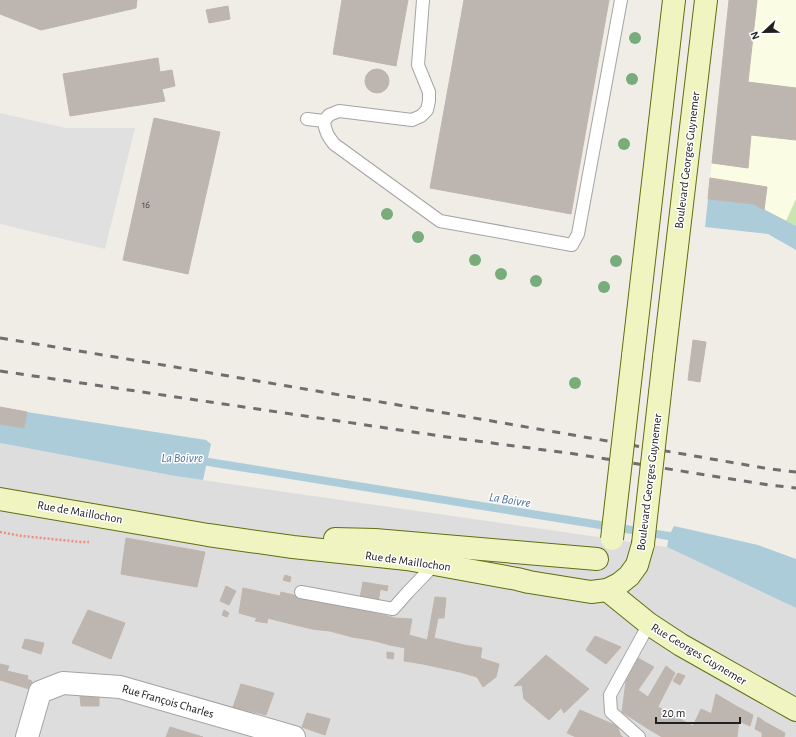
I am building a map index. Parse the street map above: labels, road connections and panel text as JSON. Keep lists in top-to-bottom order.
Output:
{
  "streets": {
    "street": [
      "Boulevard Georges Guynemer",
      "Rue de Maillochon",
      "Rue Georges Guynemer",
      "Rue François Charles"
    ]
  },
  "crossings": [
    ["Boulevard Georges Guynemer", "Rue de Maillochon"],
    ["Boulevard Georges Guynemer", "Rue Georges Guynemer"],
    ["Rue de Maillochon", "Rue Georges Guynemer"]
  ],
  "water": ["La Boivre"],
  "house_numbers": ["16"],
  "scale_bar": "20 m",
  "north": "left"
}
